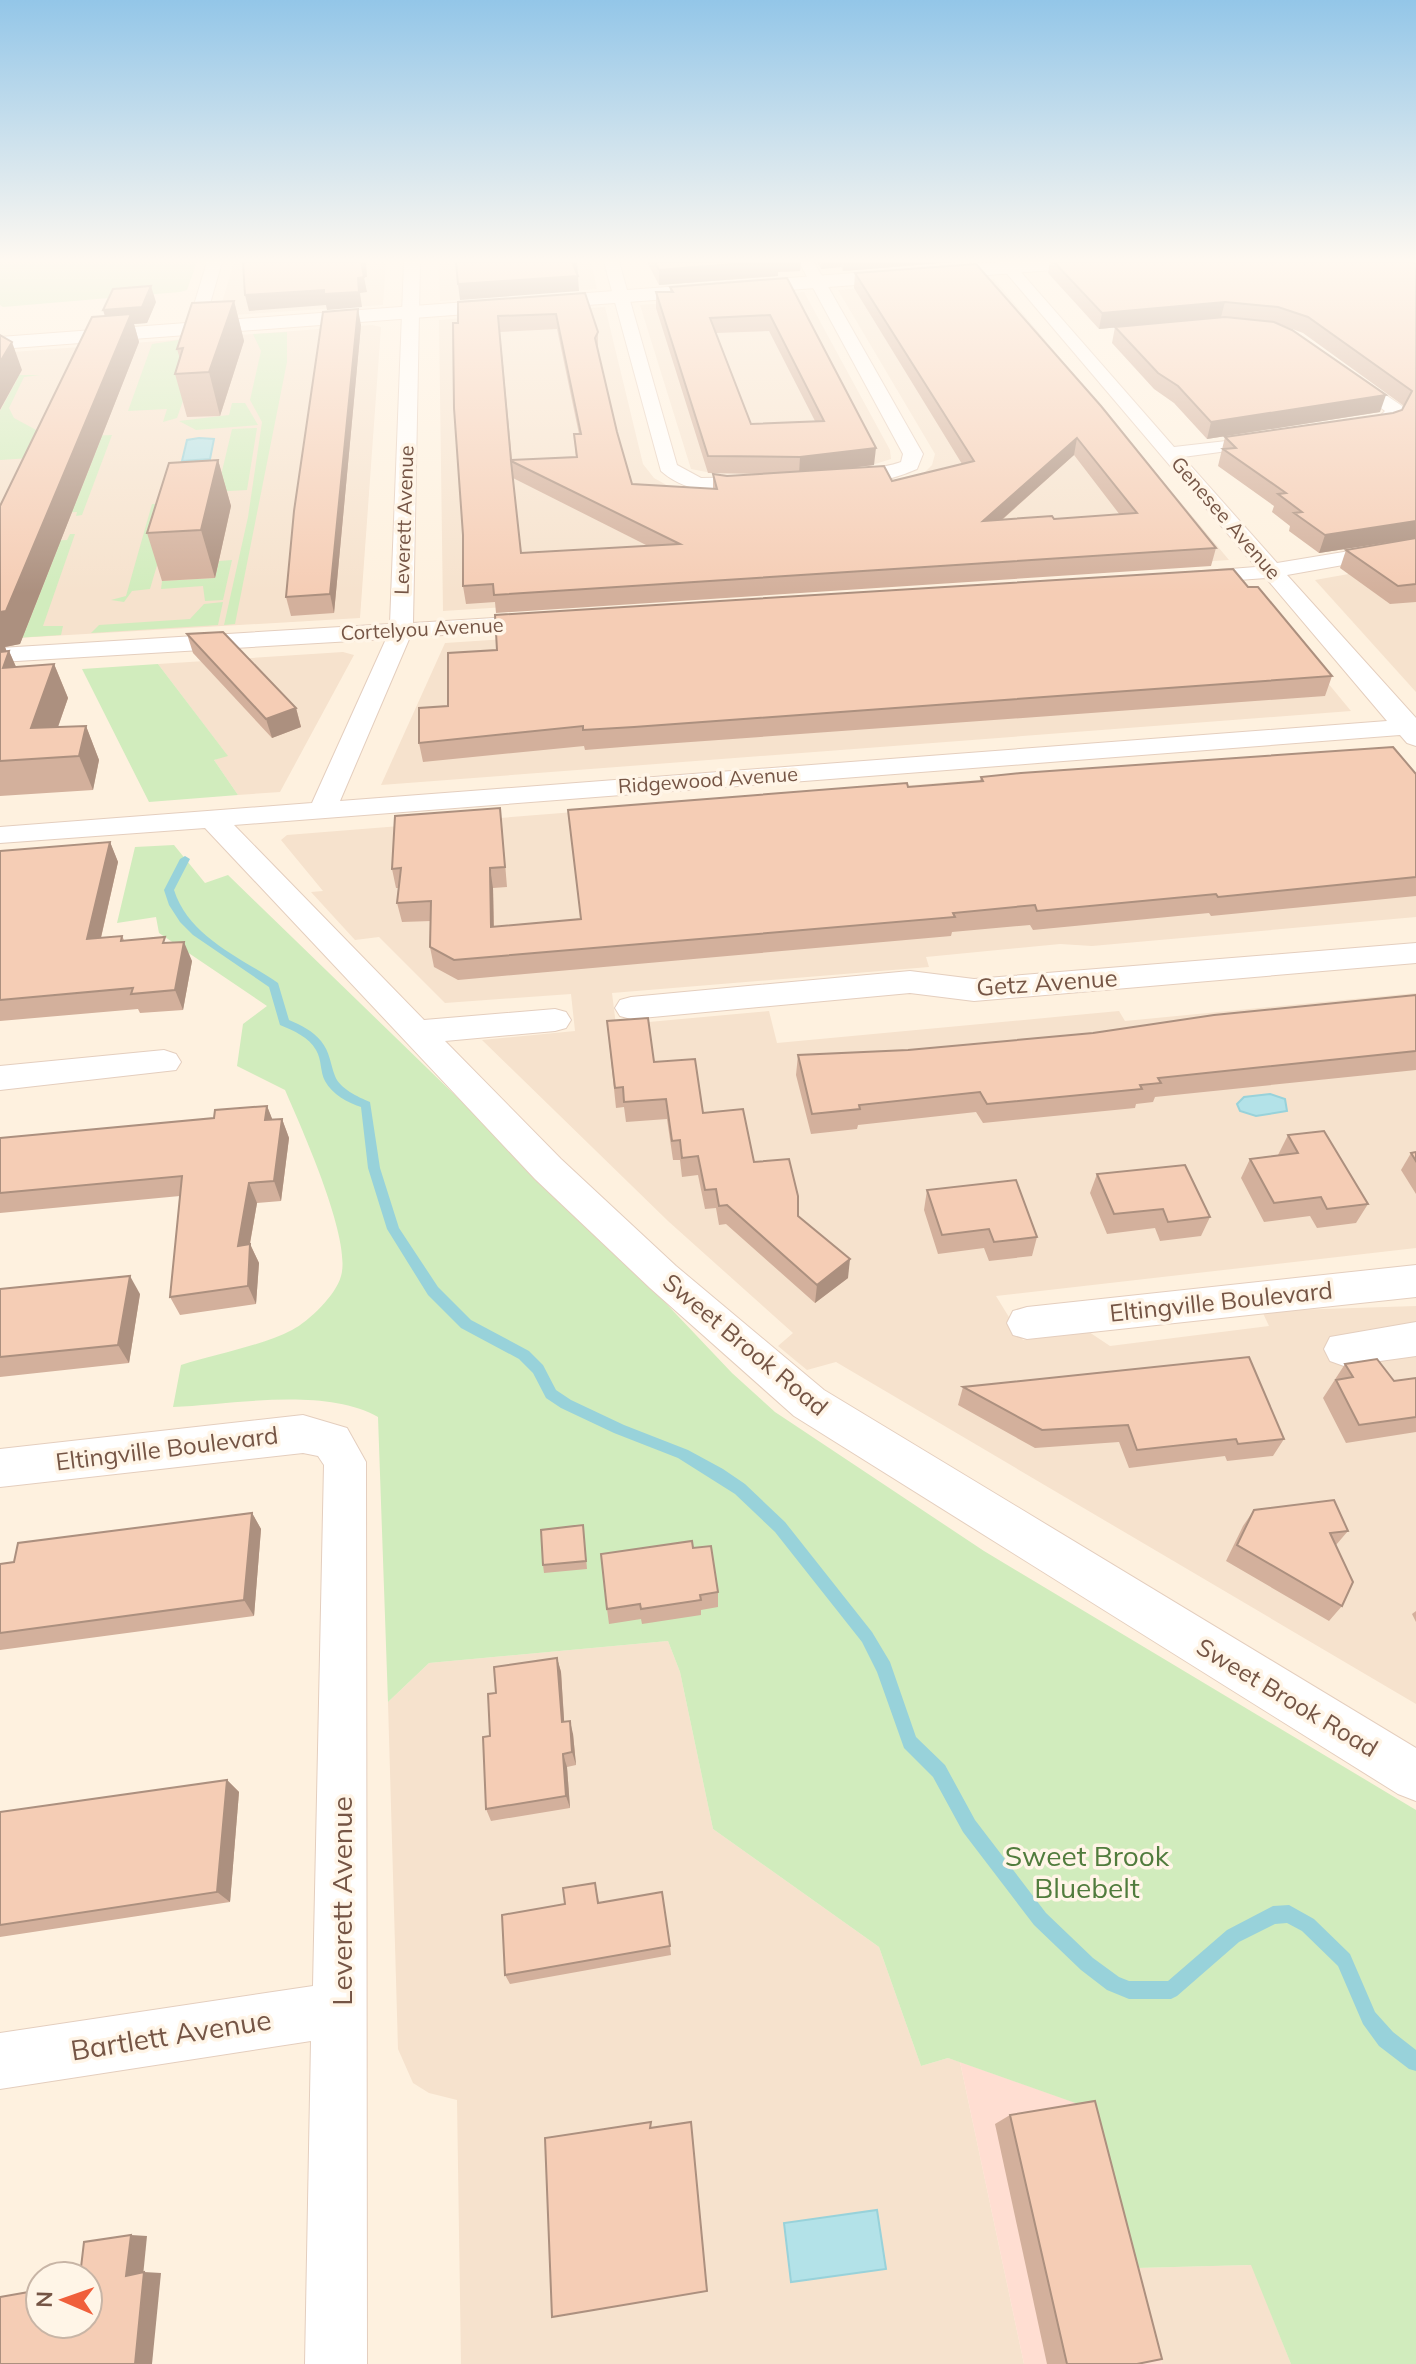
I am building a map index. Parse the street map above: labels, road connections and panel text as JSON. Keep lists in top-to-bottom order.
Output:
{
  "streets": {
    "street": [
      "Genesee Avenue",
      "Leverett Avenue",
      "Cortelyou Avenue",
      "Ridgewood Avenue",
      "Getz Avenue",
      "Eltingville Boulevard",
      "Sweet Brook Road",
      "Bartlett Avenue"
    ]
  },
  "crossings": [
    ["Genesee Avenue", "Ridgewood Avenue"],
    ["Leverett Avenue", "Cortelyou Avenue"],
    ["Leverett Avenue", "Ridgewood Avenue"],
    ["Leverett Avenue", "Eltingville Boulevard"],
    ["Leverett Avenue", "Bartlett Avenue"],
    ["Ridgewood Avenue", "Sweet Brook Road"]
  ],
  "parks": ["Sweet Brook Bluebelt"],
  "north": "left"
}
